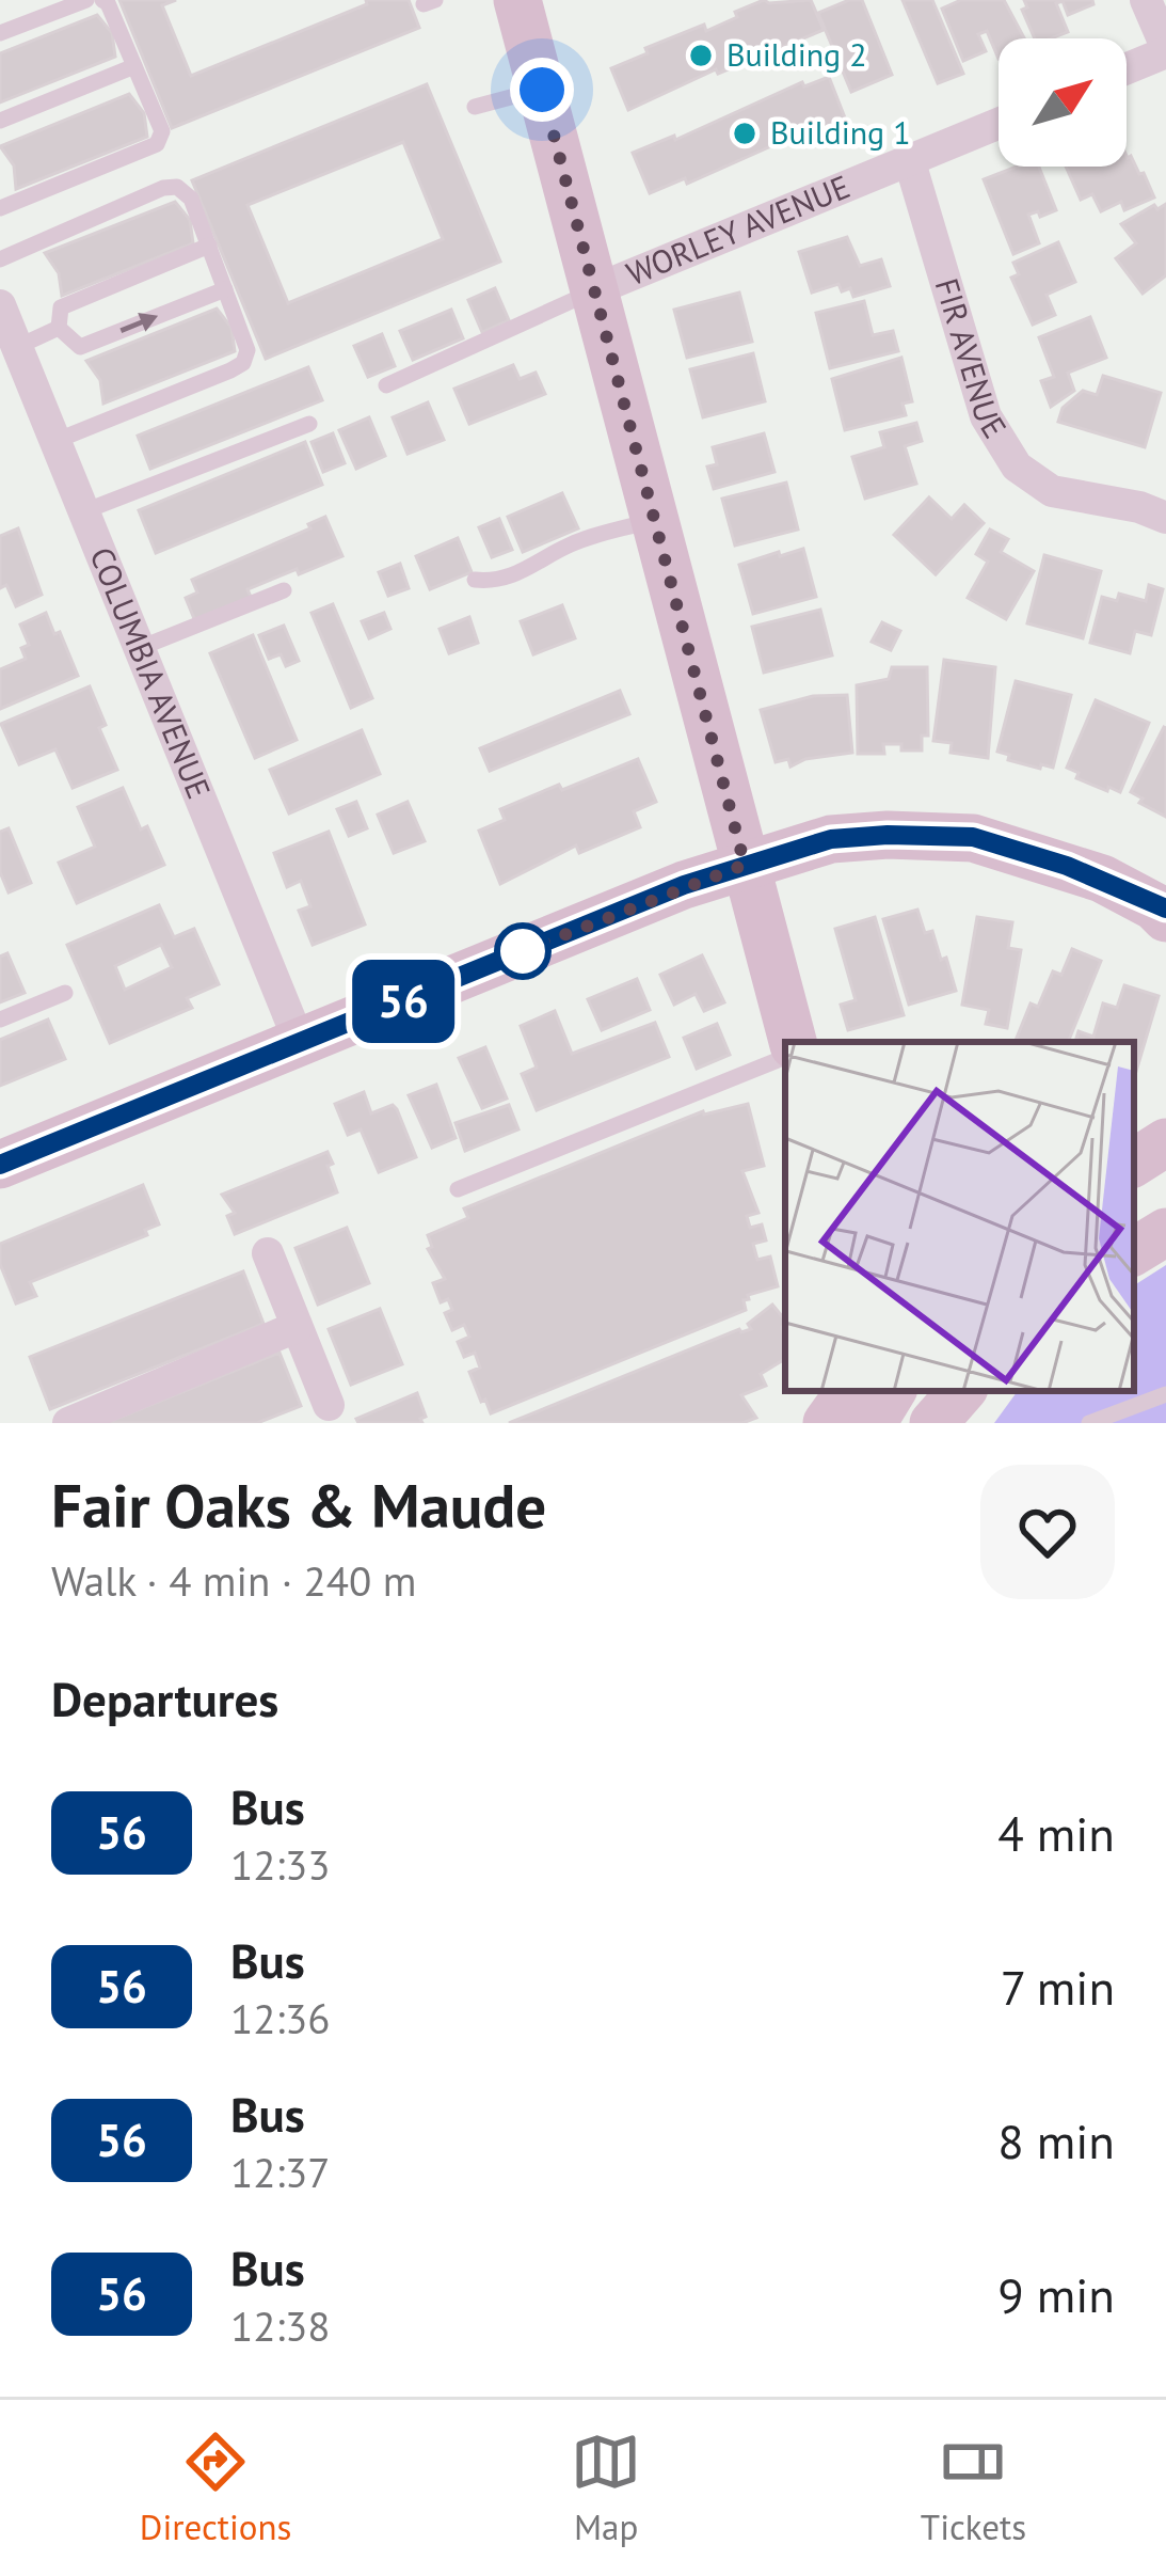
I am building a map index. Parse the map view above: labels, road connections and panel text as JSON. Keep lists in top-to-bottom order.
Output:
{
  "streets": {
    "street": ["WORLEY AVENUE", "FIR AVENUE", "COLUMBIA AVENUE"]
  },
  "crossings": [
    ["WORLEY AVENUE", "FIR AVENUE"]
  ],
  "places": ["Building 2", "Building 1"],
  "lines": ["bus line 56"],
  "north": "top right",
  "page": {
    "on_map": "56",
    "heading": [
      ["Fair Oaks & Maude", "Walk · 4 min · 240 m"],
      "Departures"
    ],
    "list": [
      {
        "mark": "56",
        "name": "Bus",
        "note": "12:33",
        "value": "4 min"
      },
      {
        "mark": "56",
        "name": "Bus",
        "note": "12:36",
        "value": "7 min"
      },
      {
        "mark": "56",
        "name": "Bus",
        "note": "12:37",
        "value": "8 min"
      },
      {
        "mark": "56",
        "name": "Bus",
        "note": "12:38",
        "value": "9 min"
      }
    ],
    "tabs": ["Directions", "Map", "Tickets"]
  }
}
